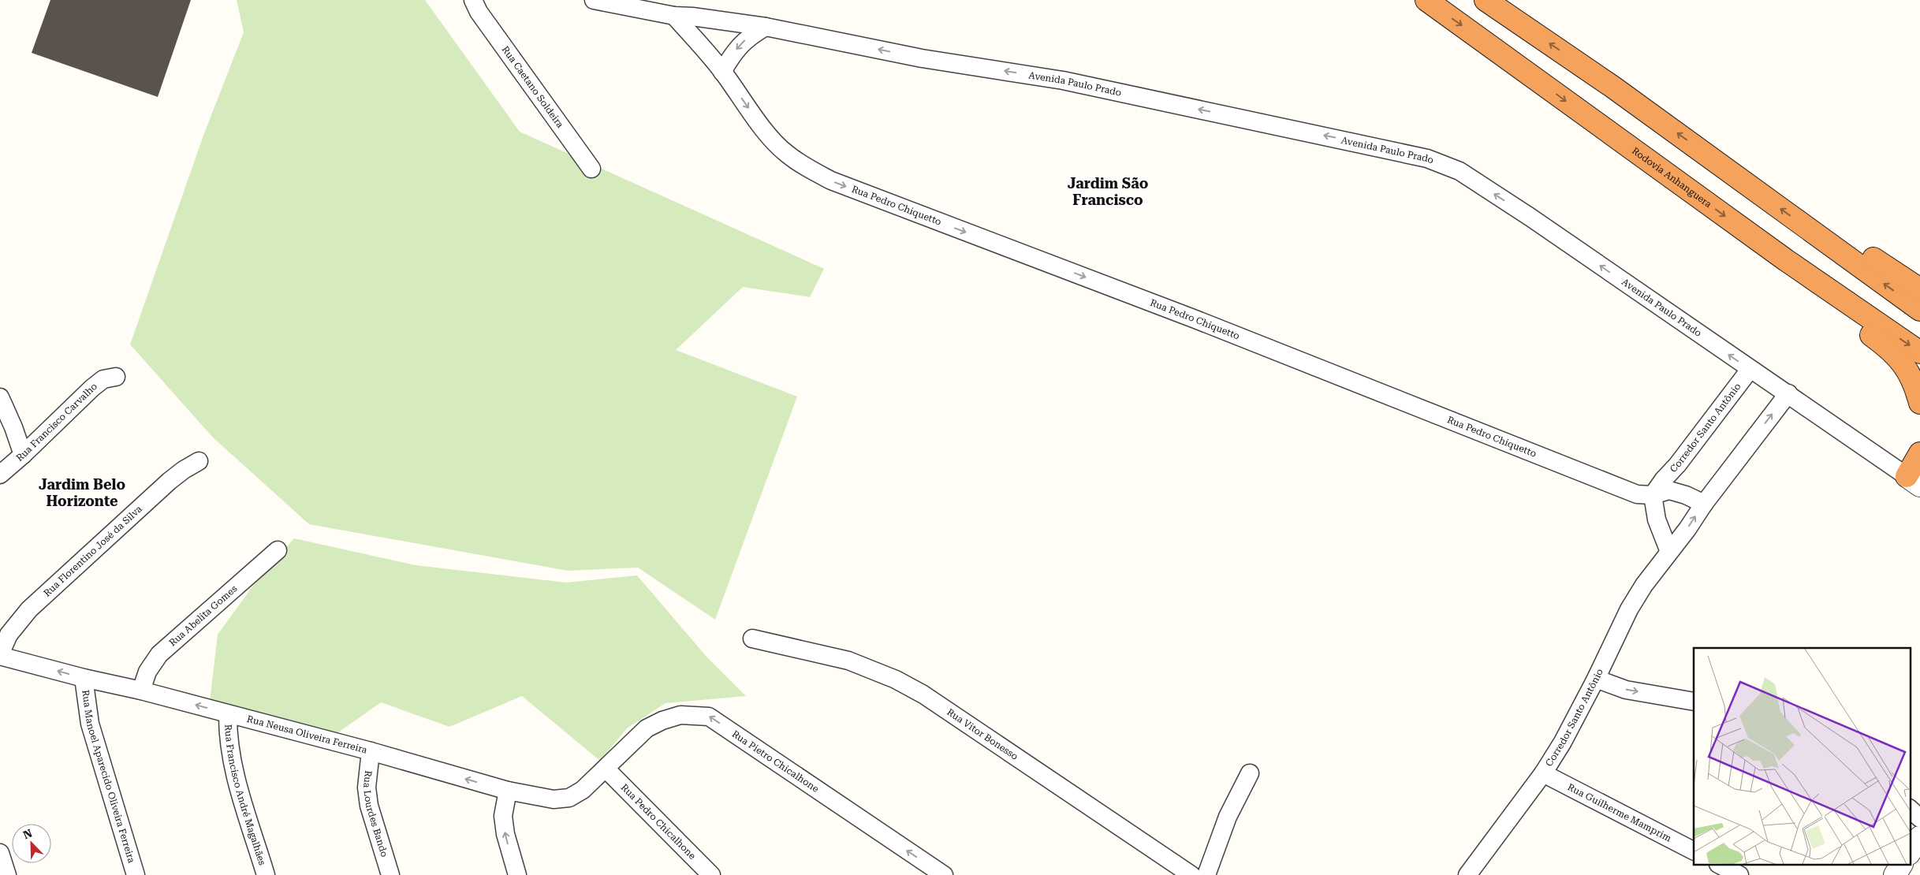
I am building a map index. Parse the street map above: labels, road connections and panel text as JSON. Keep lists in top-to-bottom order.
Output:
{
  "streets": {
    "highway": ["Rodovia Anhanguera"],
    "street": [
      "Avenida Paulo Prado",
      "Rua Caetano Soldeira",
      "Rua Pedro Chiquetto",
      "Rua Francisco Carvalho",
      "Corredor Santo Antônio",
      "Rua Florentino José da Silva",
      "Rua Abelita Gomes",
      "Rua Vitor Bonesso",
      "Rua Neusa Oliveira Ferreira",
      "Rua Pietro Chicalhone",
      "Rua Manoel Aparecido Oliveira Ferreira",
      "Rua Francisco André Magalhães",
      "Rua Guilherme Mamprim",
      "Rua Lourdes Bando",
      "Rua Pedro Chicalhone"
    ]
  },
  "crossings": [
    ["Avenida Paulo Prado", "Rua Pedro Chiquetto"],
    ["Avenida Paulo Prado", "Corredor Santo Antônio"],
    ["Rua Pedro Chiquetto", "Corredor Santo Antônio"],
    ["Corredor Santo Antônio", "Rua Guilherme Mamprim"],
    ["Rua Florentino José da Silva", "Rua Neusa Oliveira Ferreira"],
    ["Rua Abelita Gomes", "Rua Neusa Oliveira Ferreira"],
    ["Rua Neusa Oliveira Ferreira", "Rua Pietro Chicalhone"],
    ["Rua Neusa Oliveira Ferreira", "Rua Manoel Aparecido Oliveira Ferreira"],
    ["Rua Neusa Oliveira Ferreira", "Rua Francisco André Magalhães"],
    ["Rua Neusa Oliveira Ferreira", "Rua Lourdes Bando"],
    ["Rua Neusa Oliveira Ferreira", "Rua Pedro Chicalhone"],
    ["Rua Pietro Chicalhone", "Rua Pedro Chicalhone"]
  ],
  "one_way": [
    "Avenida Paulo Prado",
    "Rua Pedro Chiquetto",
    "Rua Neusa Oliveira Ferreira",
    "Rua Pietro Chicalhone"
  ],
  "districts": ["Jardim São Francisco", "Jardim Belo Horizonte"],
  "north": "top left"
}
